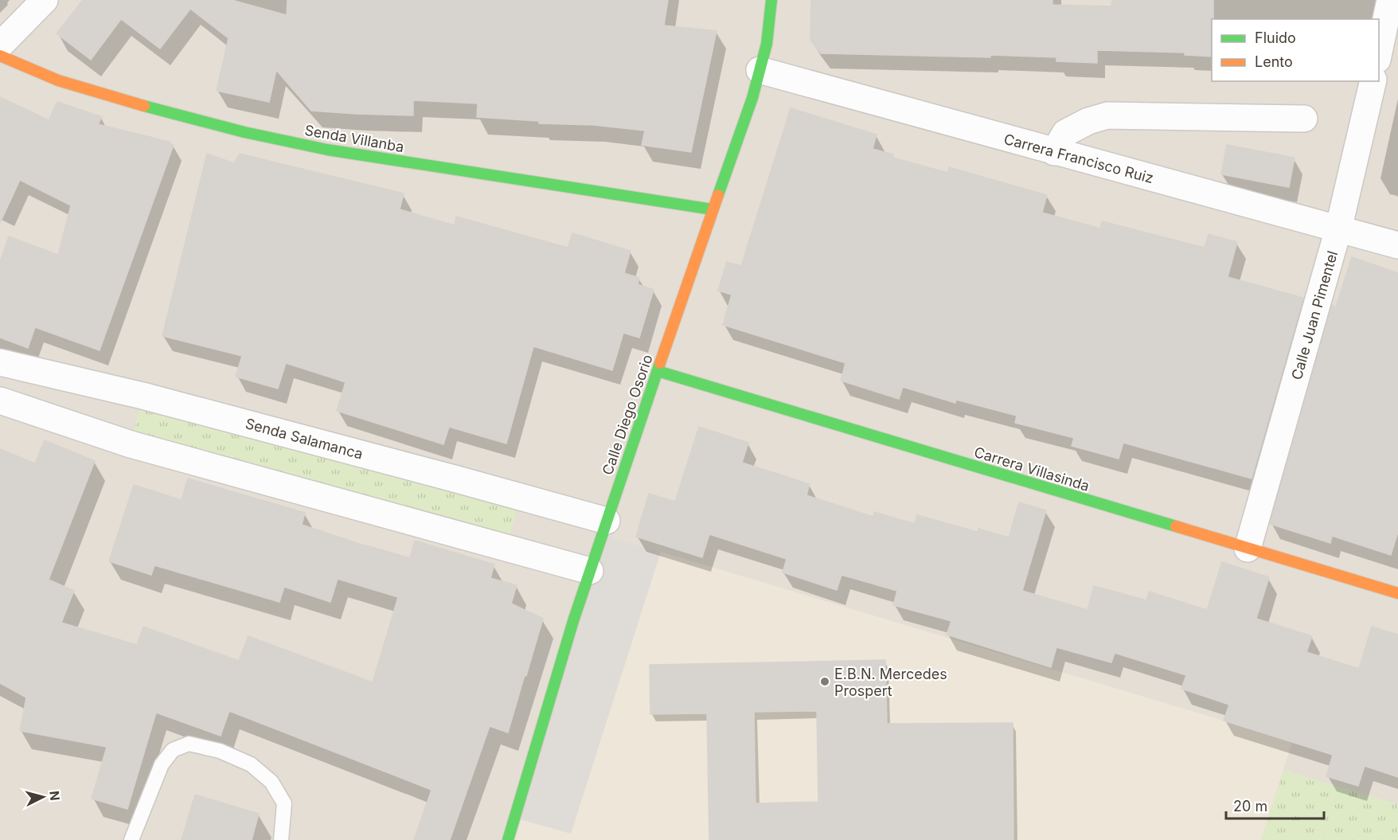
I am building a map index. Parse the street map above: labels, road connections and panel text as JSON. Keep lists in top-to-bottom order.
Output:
{
  "streets": {
    "street": [
      "Senda Villanba",
      "Carrera Francisco Ruiz",
      "Calle Juan Pimentel",
      "Calle Diego Osorio",
      "Senda Salamanca",
      "Carrera Villasinda"
    ]
  },
  "crossings": [
    ["Senda Villanba", "Calle Diego Osorio"],
    ["Carrera Francisco Ruiz", "Calle Juan Pimentel"],
    ["Carrera Francisco Ruiz", "Calle Diego Osorio"],
    ["Calle Juan Pimentel", "Carrera Villasinda"],
    ["Calle Diego Osorio", "Senda Salamanca"],
    ["Calle Diego Osorio", "Carrera Villasinda"]
  ],
  "places": ["E.B.N. Mercedes Prospert"],
  "legend": ["Fluido", "Lento"],
  "scale_bar": "20 m",
  "north": "right"
}
